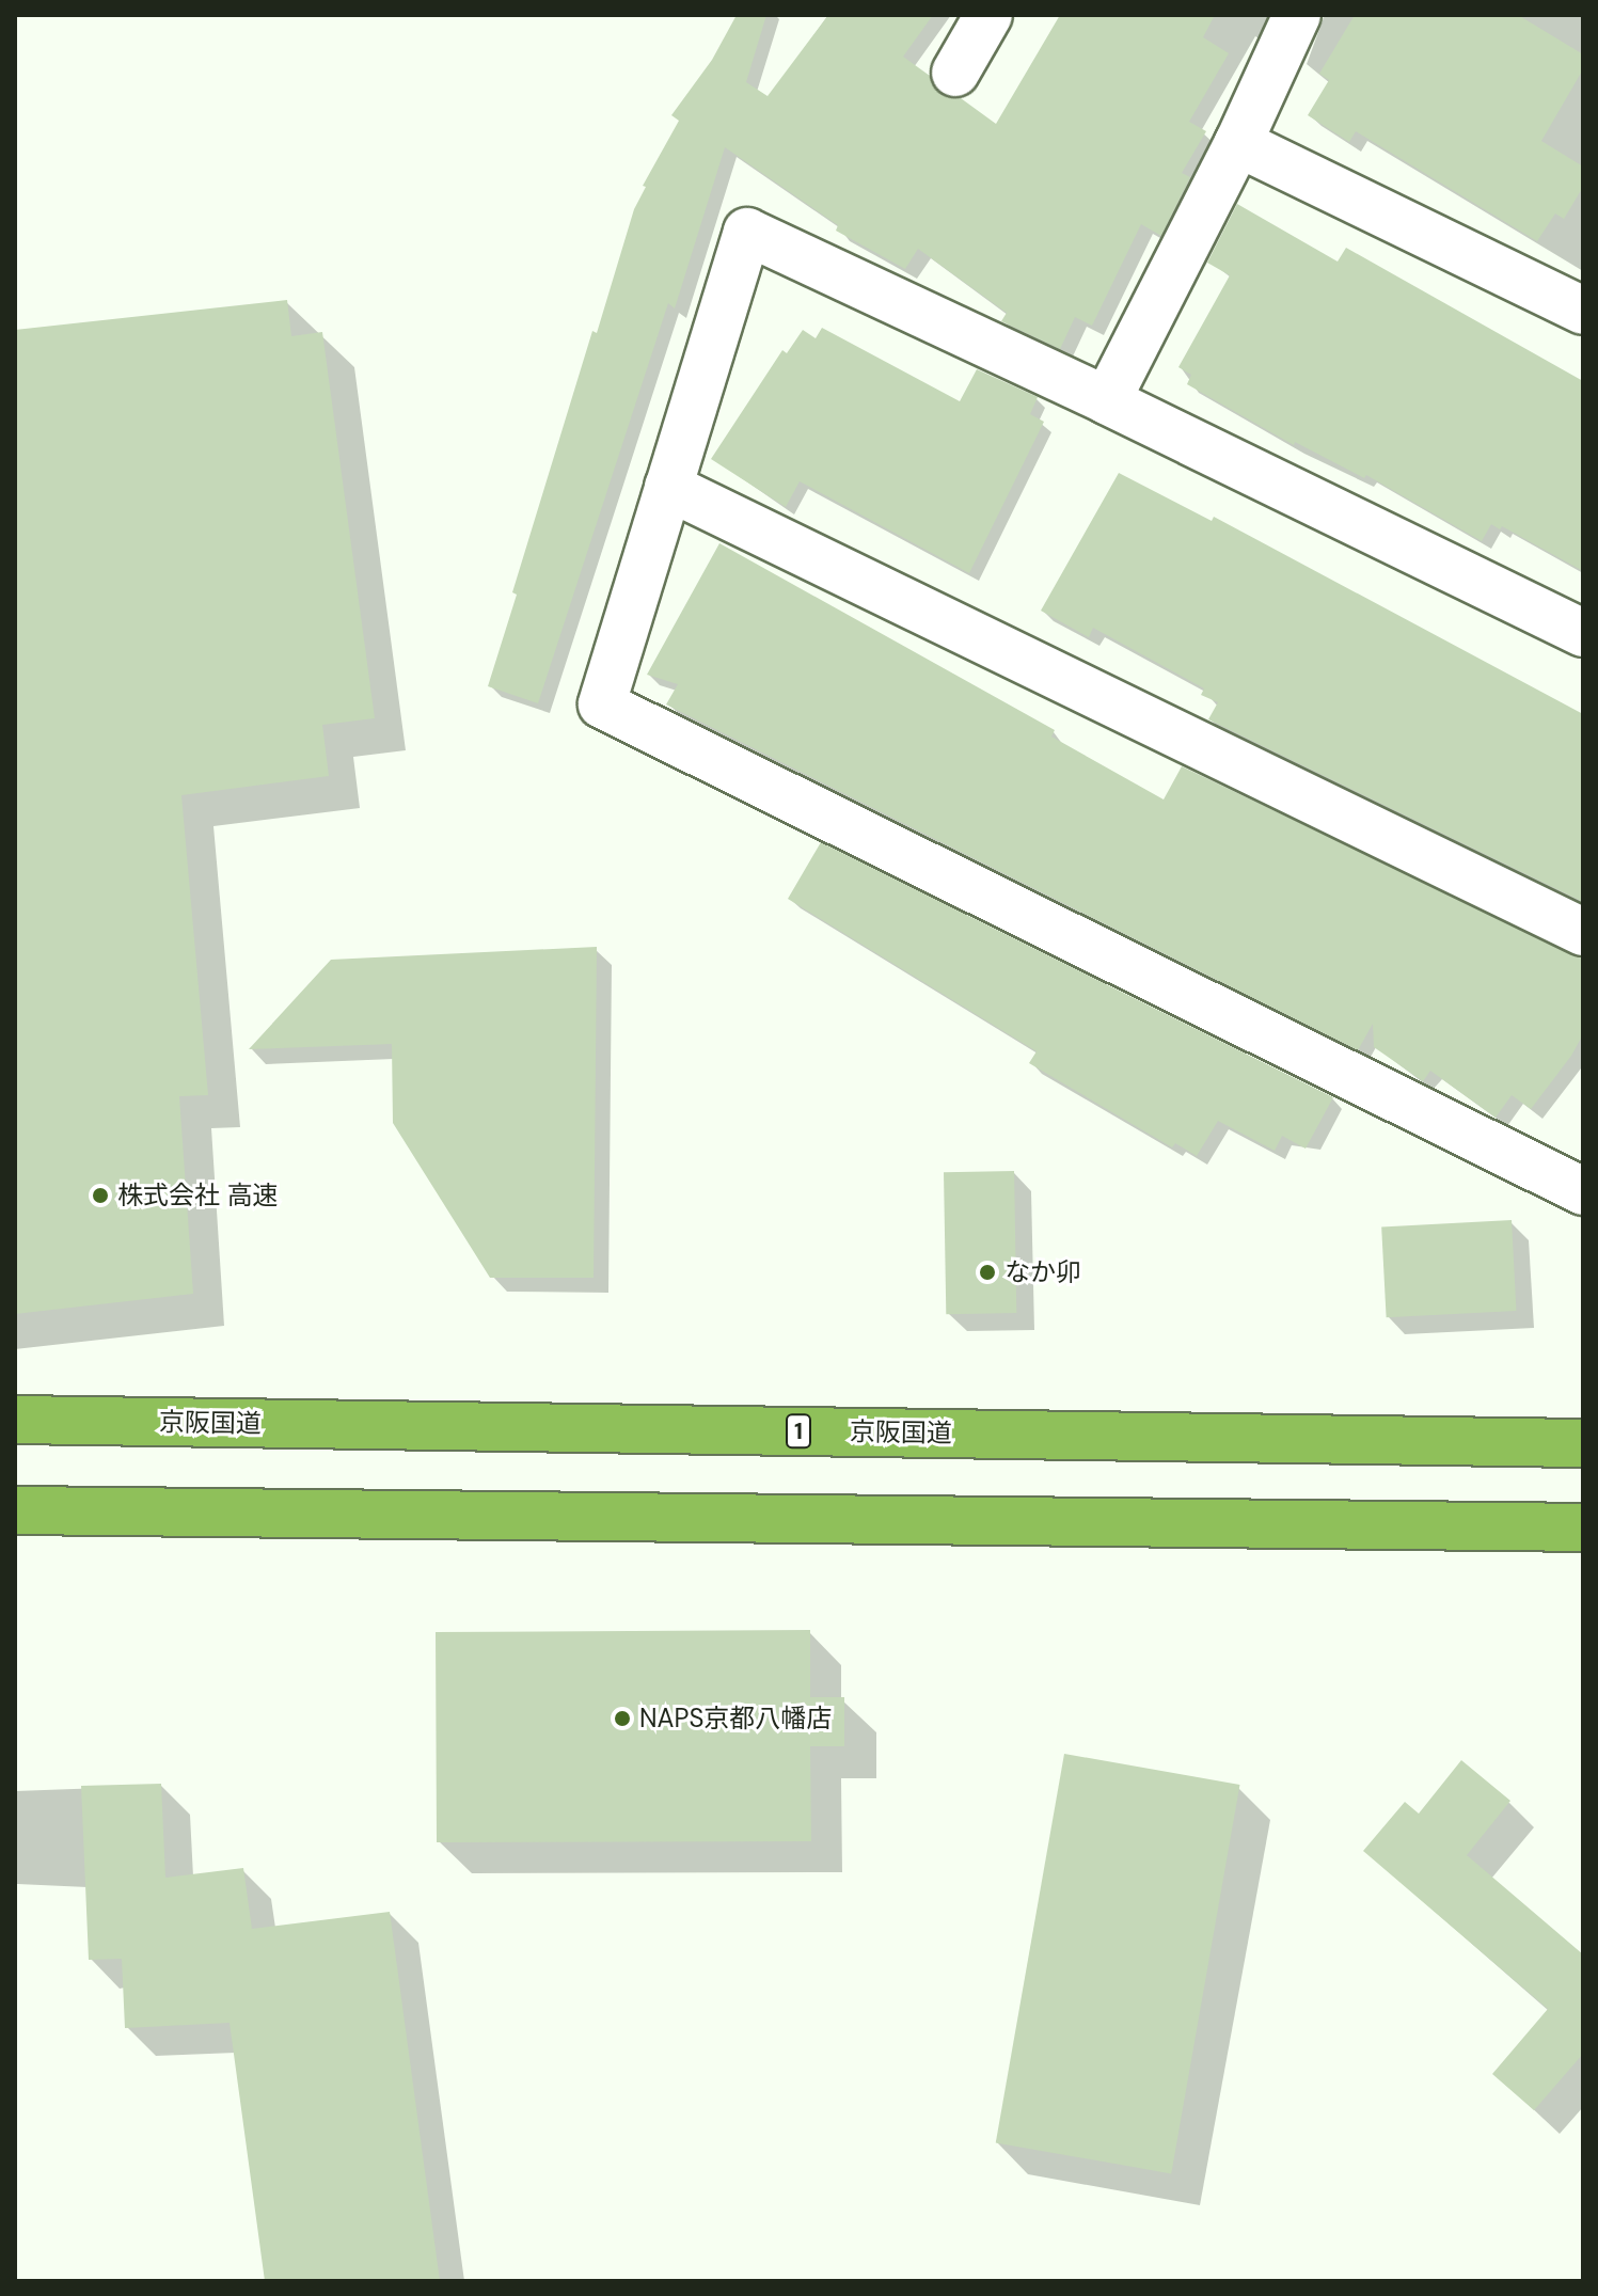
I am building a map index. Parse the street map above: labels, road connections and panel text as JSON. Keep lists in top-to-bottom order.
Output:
{
  "streets": {
    "highway": ["京阪国道", "1"]
  },
  "places": ["株式会社 高速", "なか卯", "NAPS京都八幡店"]
}
